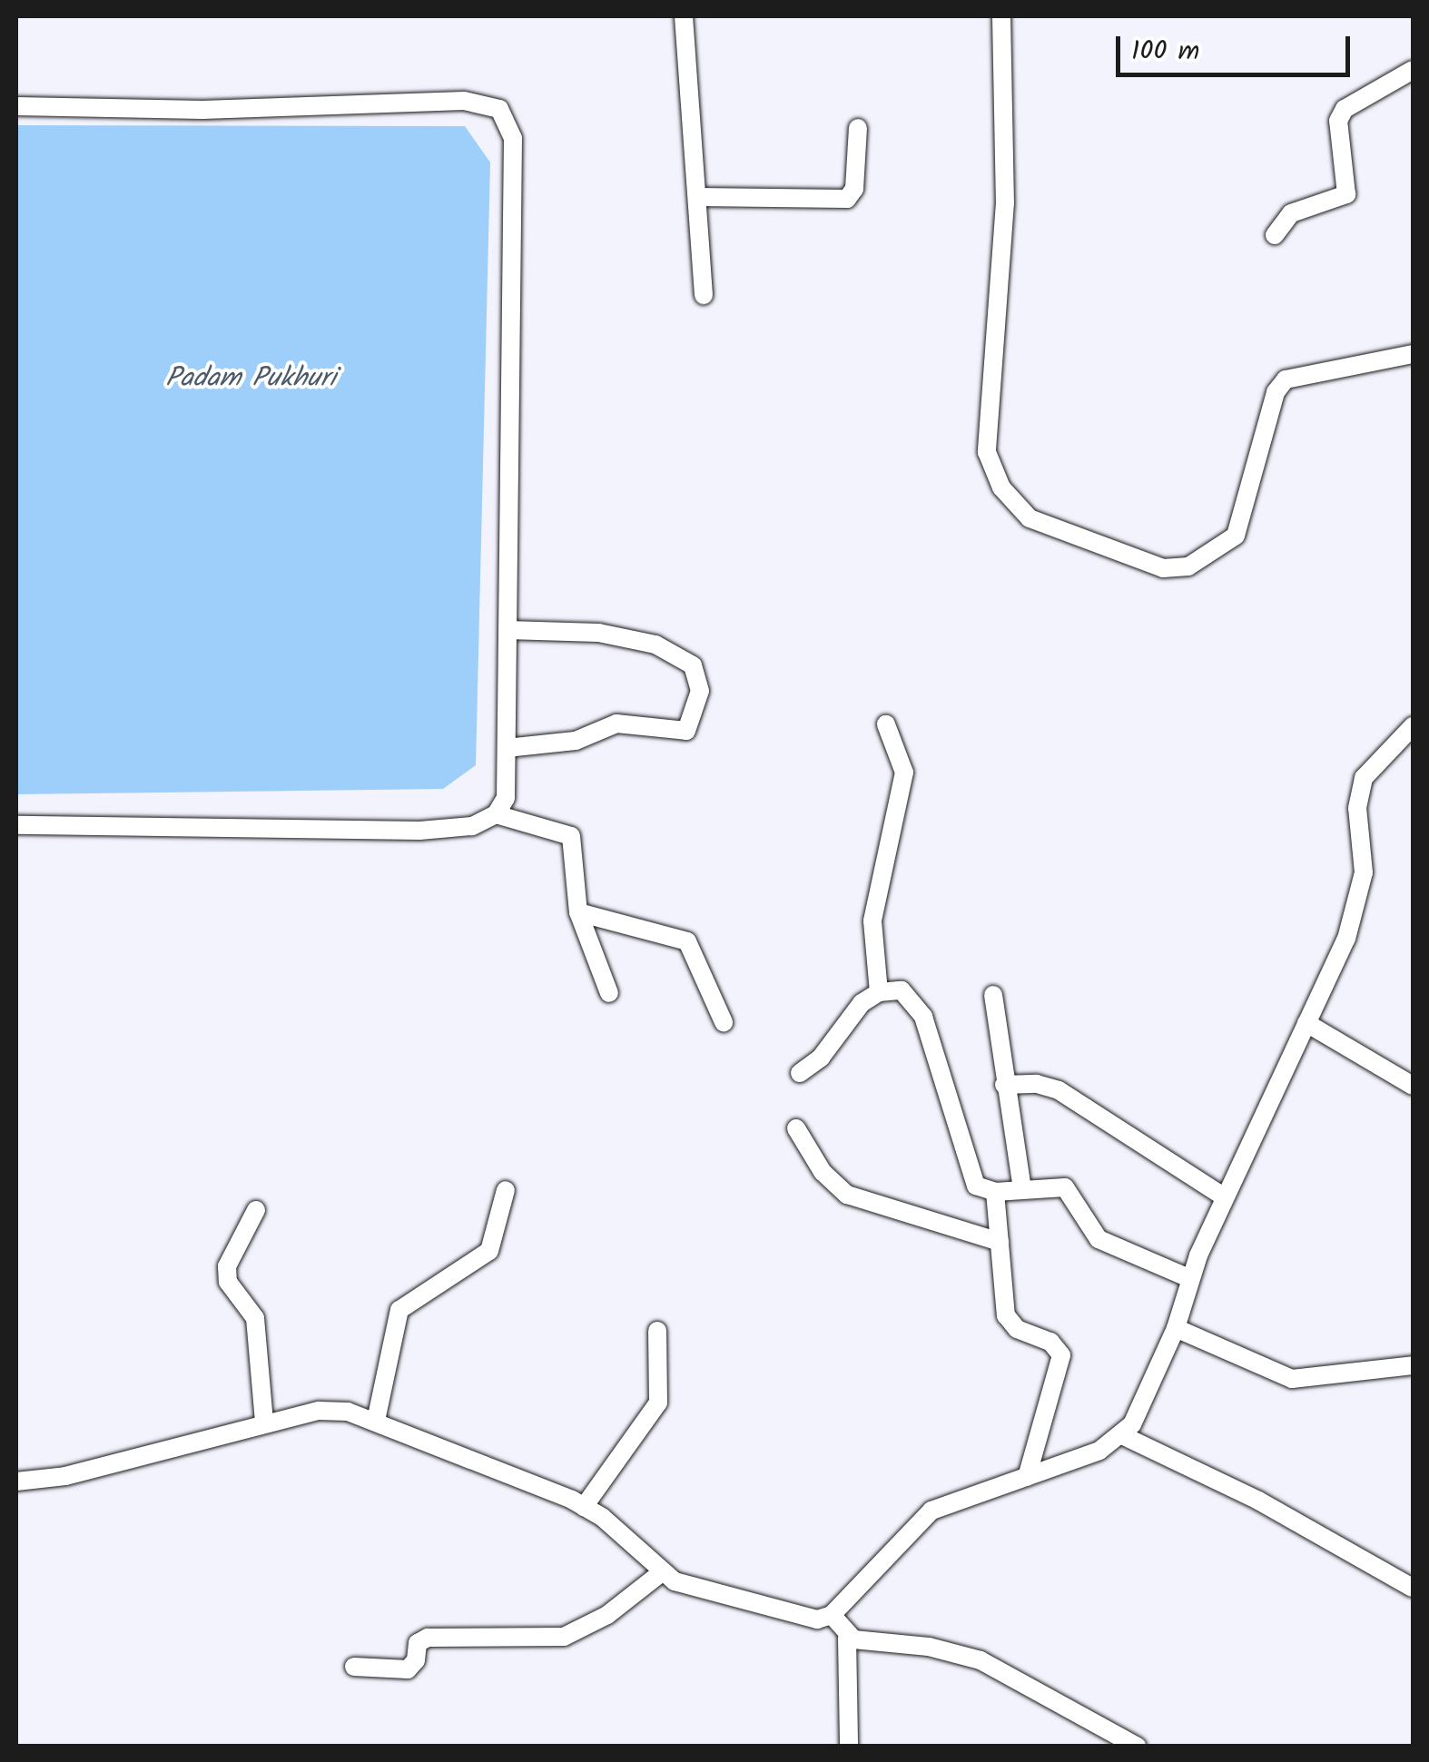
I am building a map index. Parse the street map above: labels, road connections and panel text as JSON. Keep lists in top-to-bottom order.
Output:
{
  "water": ["Padam Pukhuri"],
  "scale_bar": "100 m"
}
